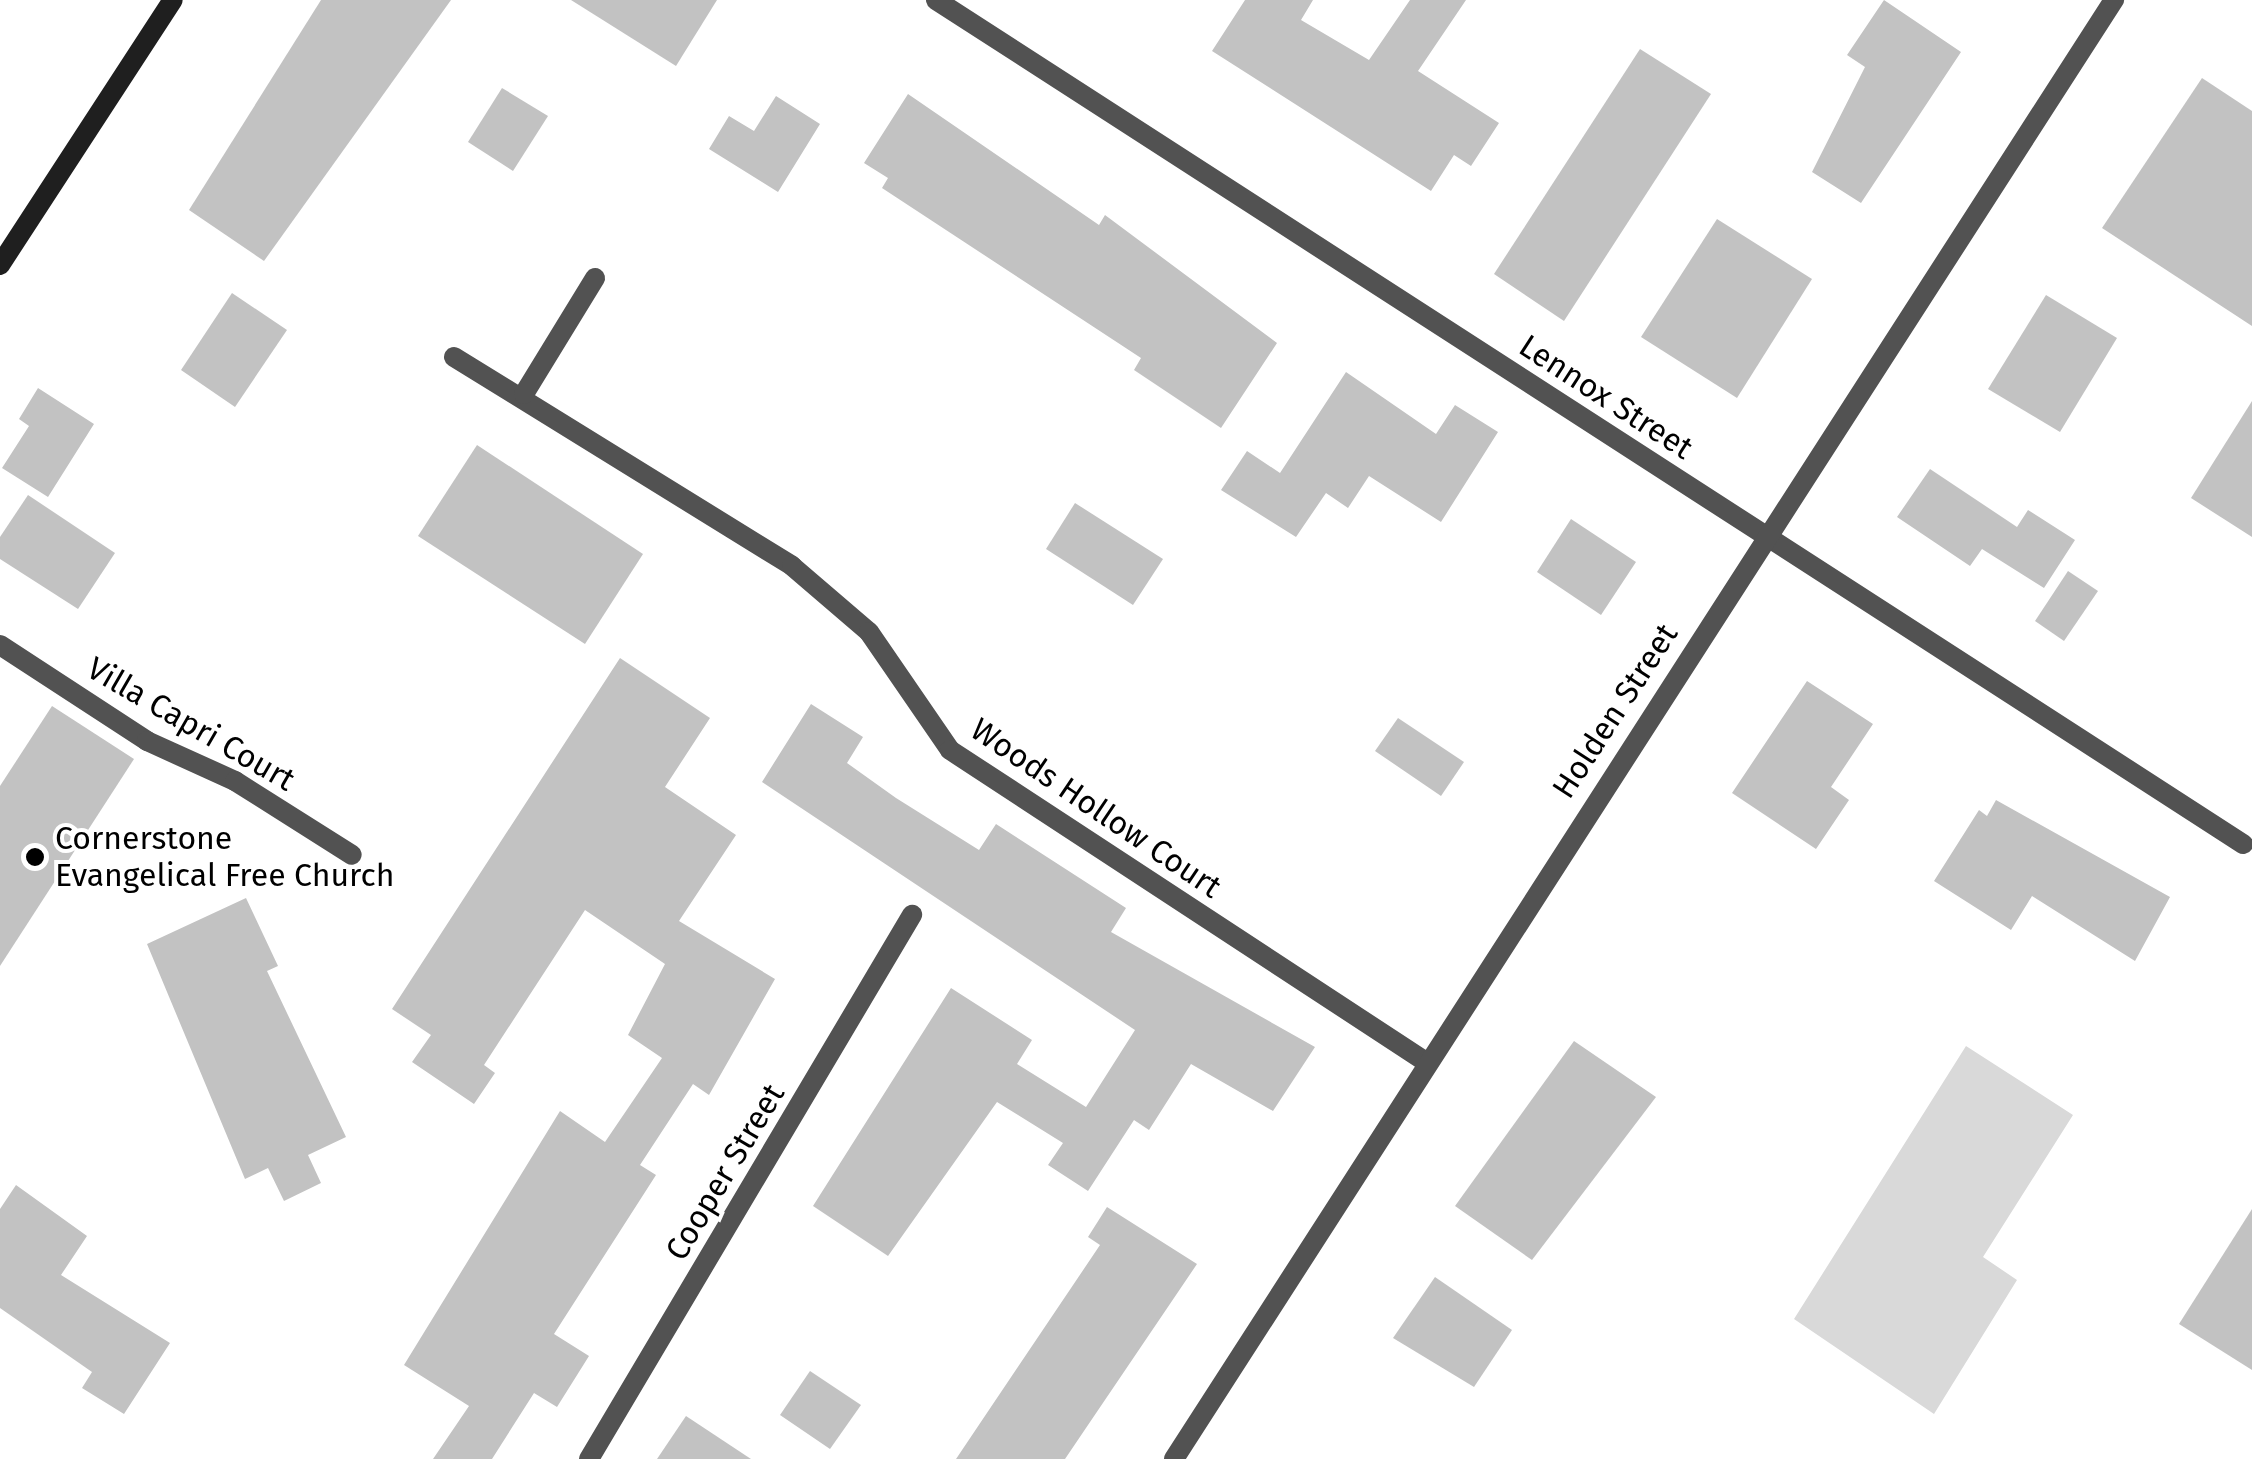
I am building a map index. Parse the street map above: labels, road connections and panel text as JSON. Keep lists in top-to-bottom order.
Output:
{
  "streets": {
    "street": [
      "Lennox Street",
      "Holden Street",
      "Villa Capri Court",
      "Woods Hollow Court",
      "Cooper Street"
    ]
  },
  "crossings": [
    ["Lennox Street", "Holden Street"],
    ["Holden Street", "Woods Hollow Court"]
  ],
  "places": ["Cornerstone Evangelical Free Church"]
}
